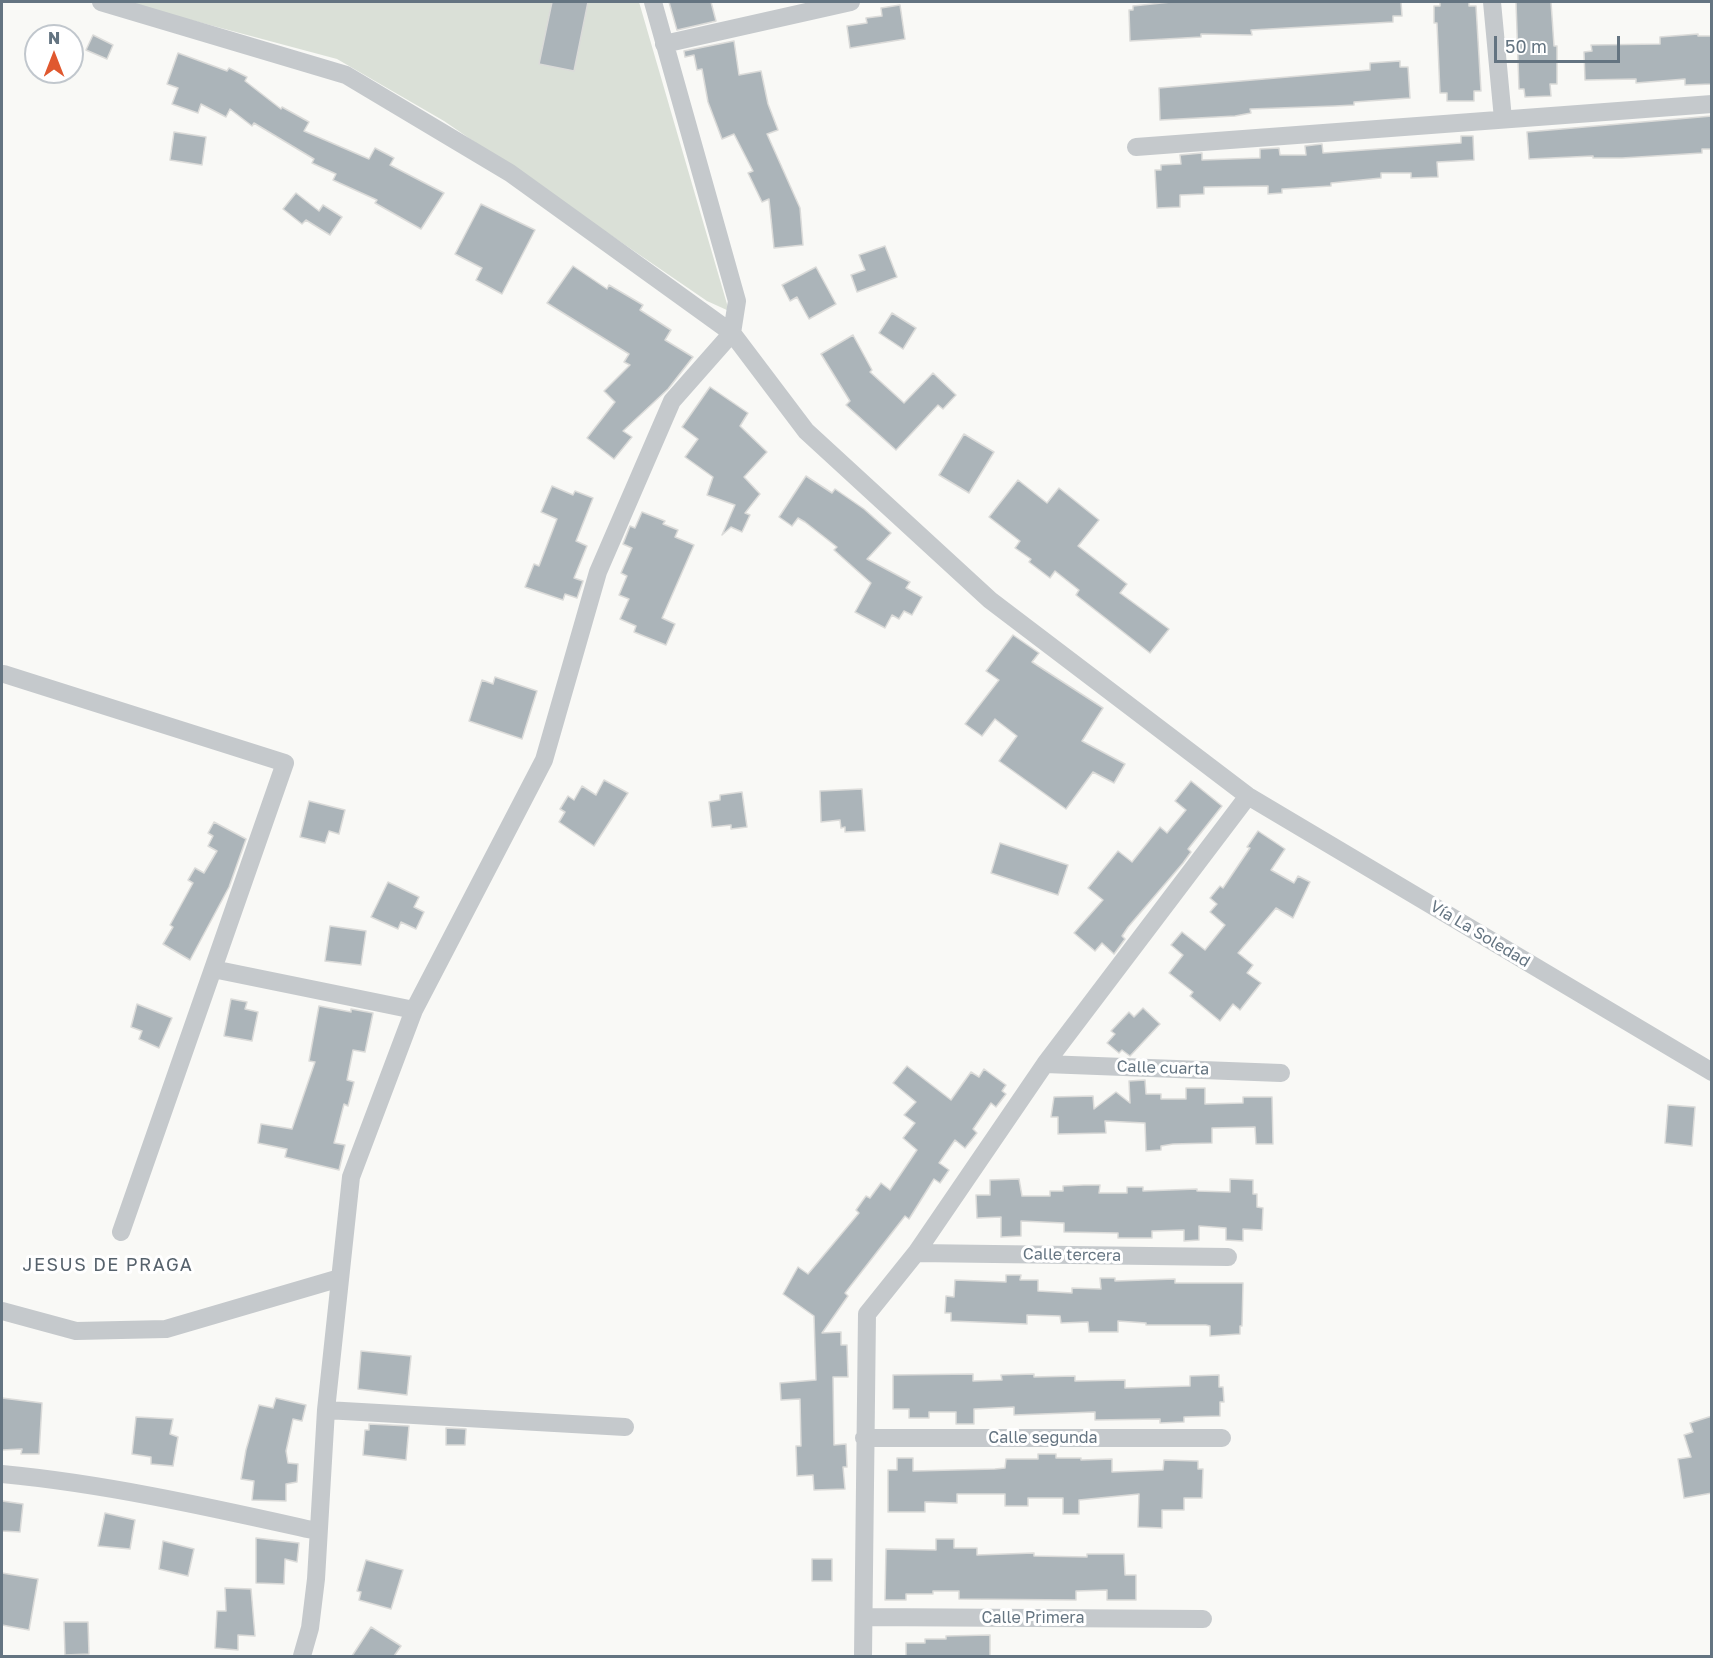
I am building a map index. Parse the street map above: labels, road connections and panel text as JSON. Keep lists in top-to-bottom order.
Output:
{
  "streets": {
    "street": [
      "Vía La Soledad",
      "Calle cuarta",
      "Calle tercera",
      "Calle segunda",
      "Calle Primera"
    ]
  },
  "districts": ["JESUS DE PRAGA"],
  "scale_bar": "50 m",
  "north": "top"
}
